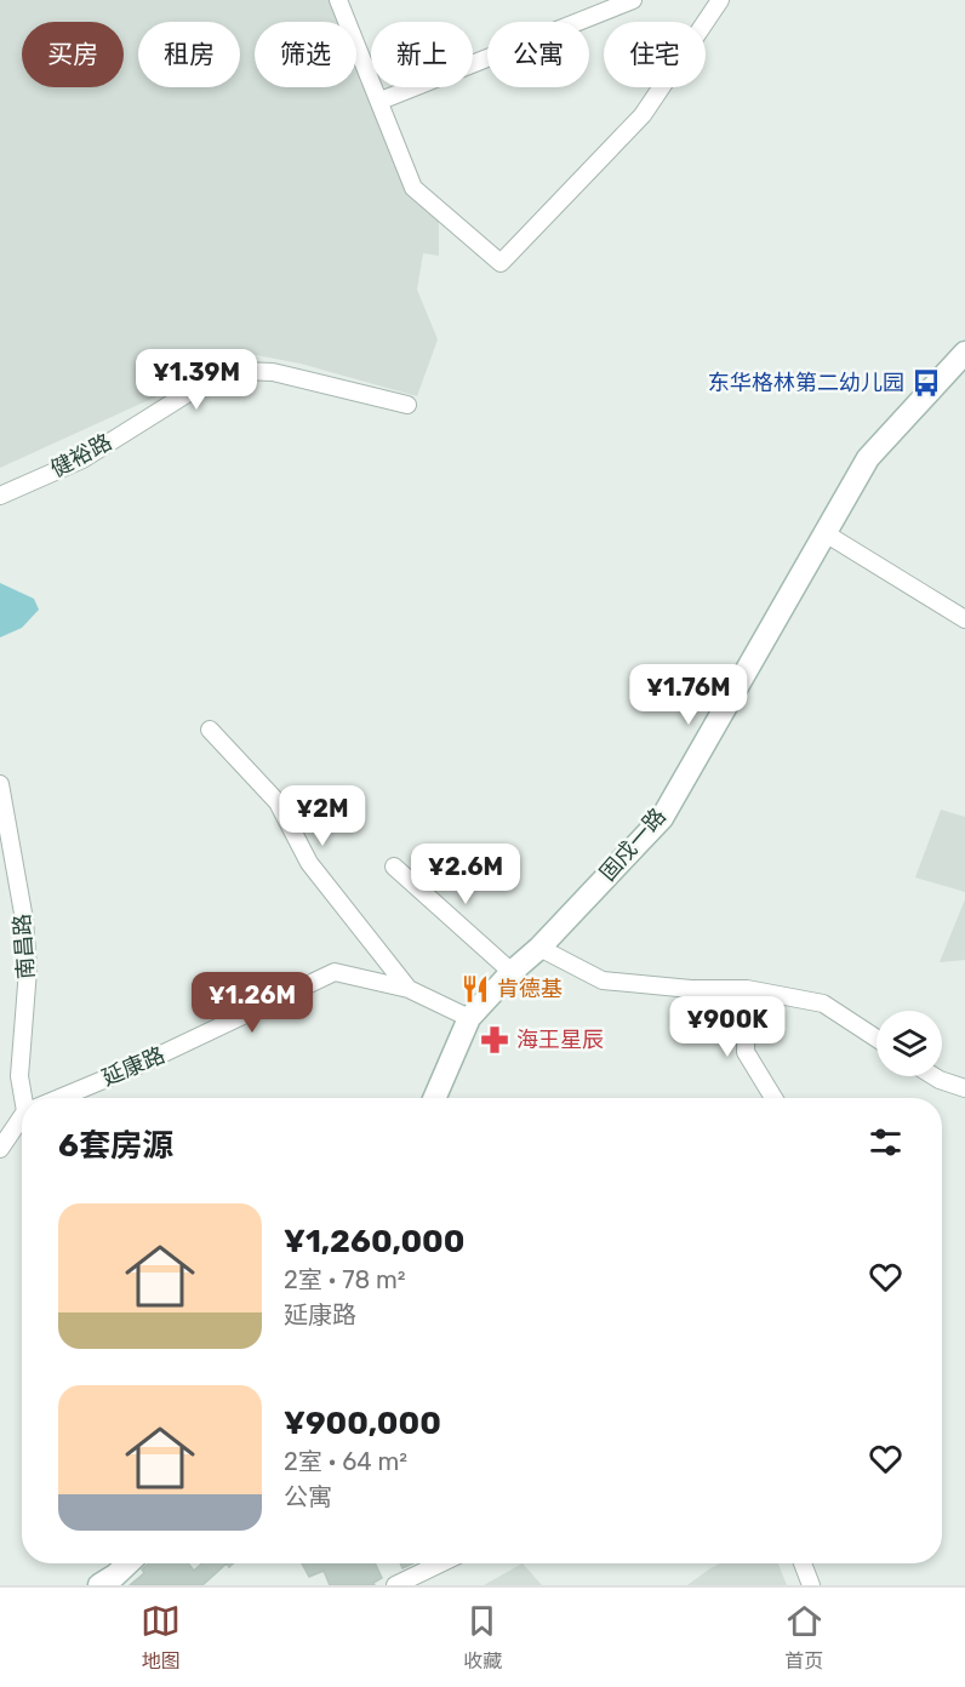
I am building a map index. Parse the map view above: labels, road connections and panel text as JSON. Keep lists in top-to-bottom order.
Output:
{
  "streets": {
    "street": [
      "健裕路",
      "固戍一路",
      "南昌路",
      "延康路"
    ]
  },
  "crossings": [
    ["固戍一路", "延康路"]
  ],
  "places": {
    "bus stop": ["东华格林第二幼儿园"],
    "restaurant": ["肯德基"],
    "pharmacy": ["海王星辰"]
  },
  "page": {
    "chip": [
      "买房",
      "租房",
      "筛选",
      "新上",
      "公寓",
      "住宅"
    ],
    "price": [
      "¥1.39M",
      "¥1.76M",
      "¥2M",
      "¥2.6M",
      "¥1.26M",
      "¥900K"
    ],
    "heading": "6套房源",
    "list": [
      {
        "name": "¥1,260,000",
        "note": "2室 · 78 m² · 延康路"
      },
      {
        "name": "¥900,000",
        "note": "2室 · 64 m² · 公寓"
      }
    ],
    "tabs": ["地图", "收藏", "首页"]
  }
}
